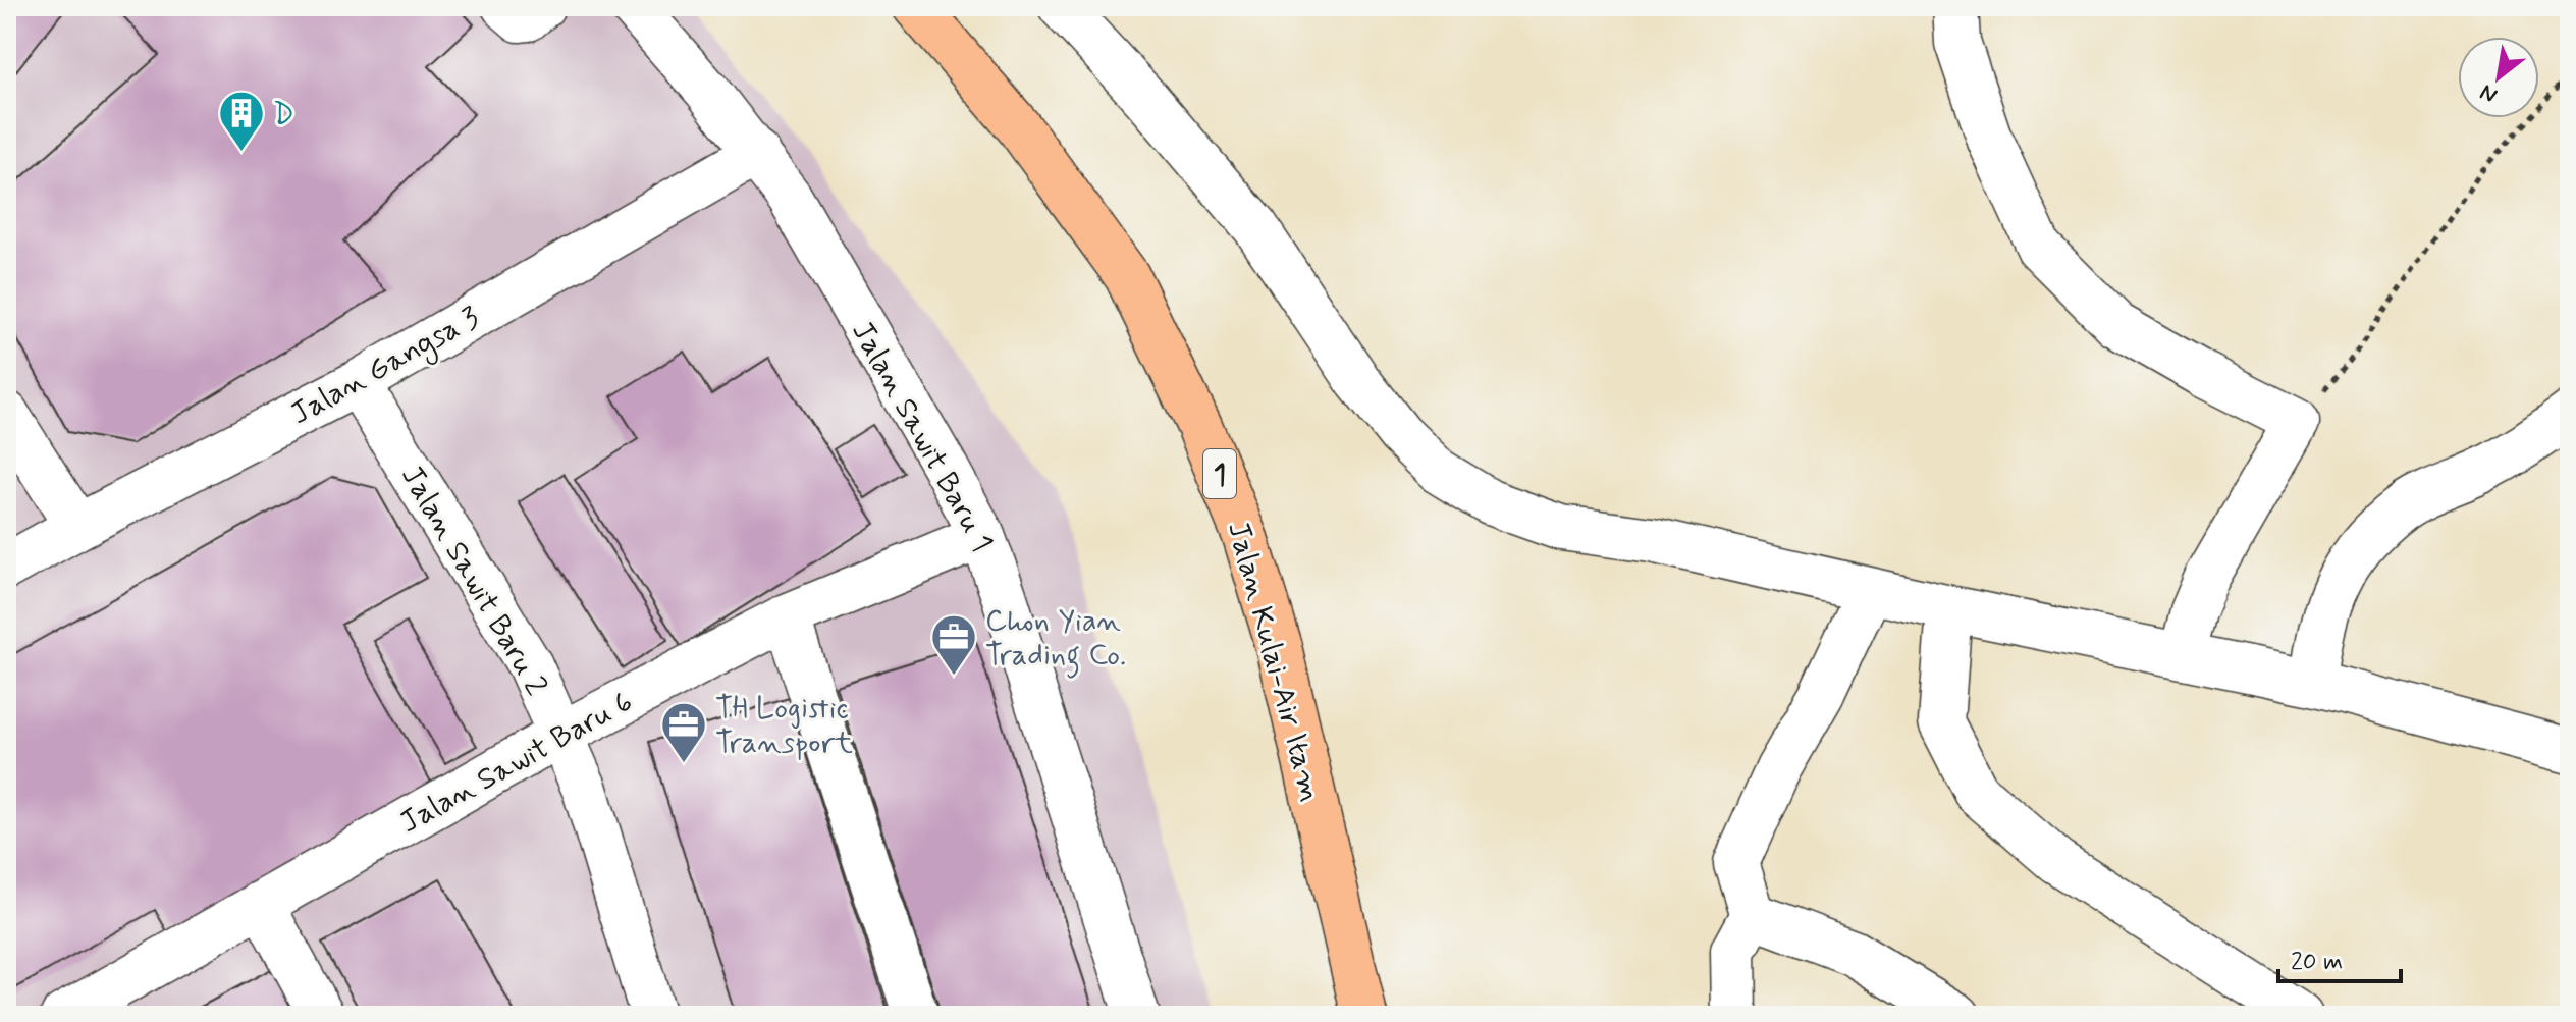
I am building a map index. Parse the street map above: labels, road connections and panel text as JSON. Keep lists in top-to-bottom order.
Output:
{
  "streets": {
    "highway": ["1", "Jalan Kulai-Air Itam"],
    "street": [
      "Jalan Gangsa 3",
      "Jalan Sawit Baru 1",
      "Jalan Sawit Baru 2",
      "Jalan Sawit Baru 6"
    ]
  },
  "crossings": [
    ["Jalan Gangsa 3", "Jalan Sawit Baru 1"],
    ["Jalan Gangsa 3", "Jalan Sawit Baru 2"],
    ["Jalan Sawit Baru 1", "Jalan Sawit Baru 6"],
    ["Jalan Sawit Baru 2", "Jalan Sawit Baru 6"]
  ],
  "places": {
    "building": ["D"],
    "office": ["Chon Yian Trading Co.", "TH Logistic Transport"]
  },
  "scale_bar": "20 m",
  "north": "bottom left"
}
